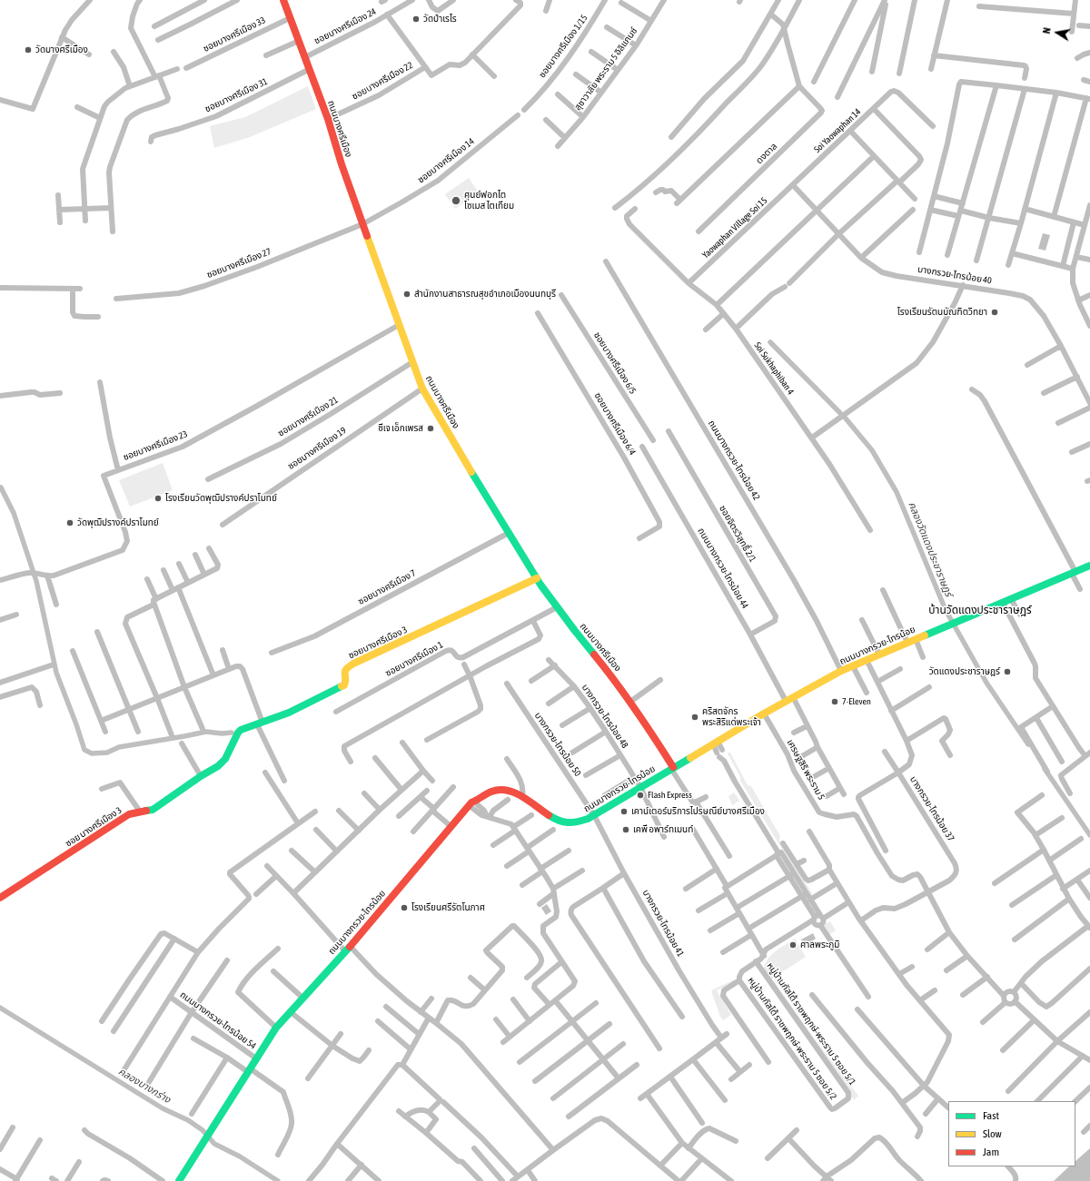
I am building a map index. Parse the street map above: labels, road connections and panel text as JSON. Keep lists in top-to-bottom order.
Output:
{
  "streets": {
    "street": [
      "ซอยบางศรีเมือง 24",
      "ซอยบางศรีเมือง 33",
      "ซอยบางศรีเมือง 1/15",
      "สุชาวาลัย พระราม 5 อิลิแกนซ์",
      "ซอยบางศรีเมือง 22",
      "ซอยบางศรีเมือง 31",
      "ถนนบางศรีเมือง",
      "Soi Yaowaphan 14",
      "ดงตาล",
      "ซอยบางศรีเมือง 14",
      "Yaowaphan Village Soi 15",
      "ซอยบางศรีเมือง 27",
      "บางกรวย-ไทรน้อย 40",
      "ซอยบางศรีเมือง 6/5",
      "Soi Sukhaphiban 4",
      "ซอยบางศรีเมือง 21",
      "ซอยบางศรีเมือง 6/4",
      "ซอยบางศรีเมือง 23",
      "ซอยบางศรีเมือง 19",
      "ถนนบางกรวย-ไทรน้อย 42",
      "ซอยจิตรวิสุทธื์ 2/1",
      "ถนนบางกรวย-ไทรน้อย 44",
      "ซอยบางศรีเมือง 7",
      "ซอยบางศรีเมือง 3",
      "ถนนบางกรวย-ไทรน้อย",
      "ซอยบางศรีเมือง 1",
      "บางกรวย-ไทรน้อย 48",
      "บางกรวย-ไทรน้อย 50",
      "เศรษฐสิริ พระราม 5",
      "บางกรวย-ไทรน้อย 37",
      "ซอย บางศรีเมือง 3",
      "บางกรวย-ไทรน้อย 41",
      "ถนนบางกรวย-ไทรน้อย 54",
      "หมู่บ้านกัสโต้ ราชพฤกษ์-พระราม 5 ซอย 5/1",
      "หมู่บ้านกัสโต้ ราชพฤกษ์-พระราม 5 ซอย 5/2"
    ]
  },
  "crossings": [
    ["ซอยบางศรีเมือง 24", "ซอยบางศรีเมือง 22"],
    ["ซอยบางศรีเมือง 24", "ถนนบางศรีเมือง"],
    ["ซอยบางศรีเมือง 33", "ถนนบางศรีเมือง"],
    ["ซอยบางศรีเมือง 22", "ถนนบางศรีเมือง"],
    ["ซอยบางศรีเมือง 31", "ถนนบางศรีเมือง"],
    ["ถนนบางศรีเมือง", "ซอยบางศรีเมือง 14"],
    ["ถนนบางศรีเมือง", "ซอยบางศรีเมือง 27"],
    ["ถนนบางศรีเมือง", "ซอยบางศรีเมือง 21"],
    ["ถนนบางศรีเมือง", "ซอยบางศรีเมือง 23"],
    ["ถนนบางศรีเมือง", "ซอยบางศรีเมือง 19"],
    ["ถนนบางศรีเมือง", "ซอยบางศรีเมือง 7"],
    ["ถนนบางศรีเมือง", "ซอยบางศรีเมือง 3"],
    ["ถนนบางศรีเมือง", "ถนนบางกรวย-ไทรน้อย"],
    ["ถนนบางศรีเมือง", "ซอยบางศรีเมือง 1"],
    ["Soi Yaowaphan 14", "Yaowaphan Village Soi 15"],
    ["Soi Yaowaphan 14", "บางกรวย-ไทรน้อย 40"],
    ["ซอยบางศรีเมือง 14", "ซอยบางศรีเมือง 27"],
    ["Yaowaphan Village Soi 15", "บางกรวย-ไทรน้อย 40"],
    ["Yaowaphan Village Soi 15", "Soi Sukhaphiban 4"],
    ["ถนนบางกรวย-ไทรน้อย 42", "ถนนบางกรวย-ไทรน้อย"],
    ["ซอยจิตรวิสุทธื์ 2/1", "ถนนบางกรวย-ไทรน้อย 44"],
    ["ถนนบางกรวย-ไทรน้อย 44", "ถนนบางกรวย-ไทรน้อย"],
    ["ซอยบางศรีเมือง 3", "ซอย บางศรีเมือง 3"],
    ["ถนนบางกรวย-ไทรน้อย", "บางกรวย-ไทรน้อย 48"],
    ["ถนนบางกรวย-ไทรน้อย", "บางกรวย-ไทรน้อย 50"],
    ["ถนนบางกรวย-ไทรน้อย", "เศรษฐสิริ พระราม 5"],
    ["ถนนบางกรวย-ไทรน้อย", "บางกรวย-ไทรน้อย 37"],
    ["ถนนบางกรวย-ไทรน้อย", "บางกรวย-ไทรน้อย 41"],
    ["ถนนบางกรวย-ไทรน้อย", "ถนนบางกรวย-ไทรน้อย 54"],
    ["บางกรวย-ไทรน้อย 50", "บางกรวย-ไทรน้อย 41"],
    ["เศรษฐสิริ พระราม 5", "บางกรวย-ไทรน้อย 37"],
    ["หมู่บ้านกัสโต้ ราชพฤกษ์-พระราม 5 ซอย 5/1", "หมู่บ้านกัสโต้ ราชพฤกษ์-พระราม 5 ซอย 5/2"]
  ],
  "districts": ["บ้านวัดแดงประชาราษฎร์"],
  "water": ["คลองวัดแดงประชาราษฎร์", "คลองบางกร่าง"],
  "places": [
    "วัดป่าเรไร",
    "วัดบางศรีเมือง",
    "ศูนย์ฟอกไต ไซเมส ไตเทียม",
    "สำนักงานสาธารณสุขอำเภอเมืองนนทบุรี",
    "โรงเรียนรัตนบัณฑิตวิทยา",
    "ซีเจ เอ็กเพรส",
    "โรงเรียนวัดพุฒิปรางค์ปราโมทย์",
    "วัดพุฒิปรางค์ปราโมทย์",
    "วัดแดงประชาราษฎร์",
    "7-Eleven",
    "คริสตจักร พระสิริแด่พระเจ้า",
    "Flash Express",
    "เคาน์เตอร์บริการไปรษณีย์บางศรีเมือง",
    "เคพี อพาร์ทเมนท์",
    "โรงเรียนศรีรัตโนภาศ",
    "ศาลพระภูมิ"
  ],
  "legend": ["Fast", "Slow", "Jam"],
  "north": "left"
}
